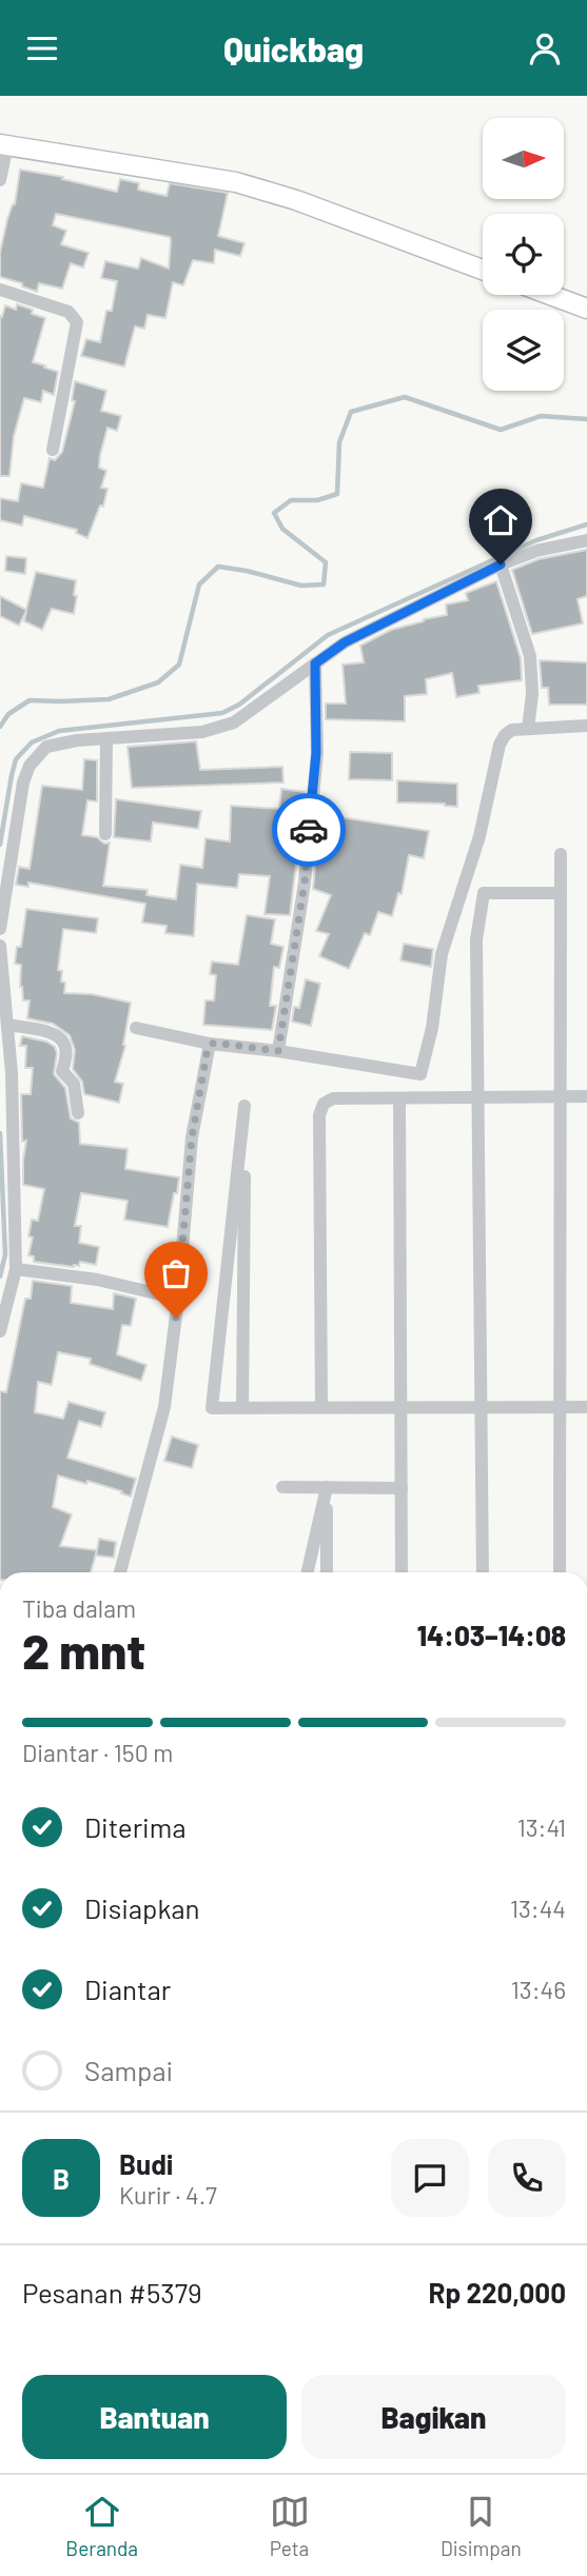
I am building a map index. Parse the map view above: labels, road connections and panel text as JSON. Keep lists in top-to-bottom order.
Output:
{
  "north": "right",
  "page": {
    "header": "Quickbag",
    "heading": ["2 mnt", "Tiba dalam", "14:03–14:08"],
    "panel": [
      "Budi",
      "Kurir · 4.7",
      "Pesanan #5379",
      "Rp 220,000"
    ],
    "bar": "Diantar · 150 m",
    "list": [
      ["Diterima", "13:41"],
      ["Disiapkan", "13:44"],
      ["Diantar", "13:46"],
      "Sampai"
    ],
    "round": "B",
    "buttons": ["Bantuan", "Bagikan"],
    "tabs": ["Beranda", "Peta", "Disimpan"]
  }
}
